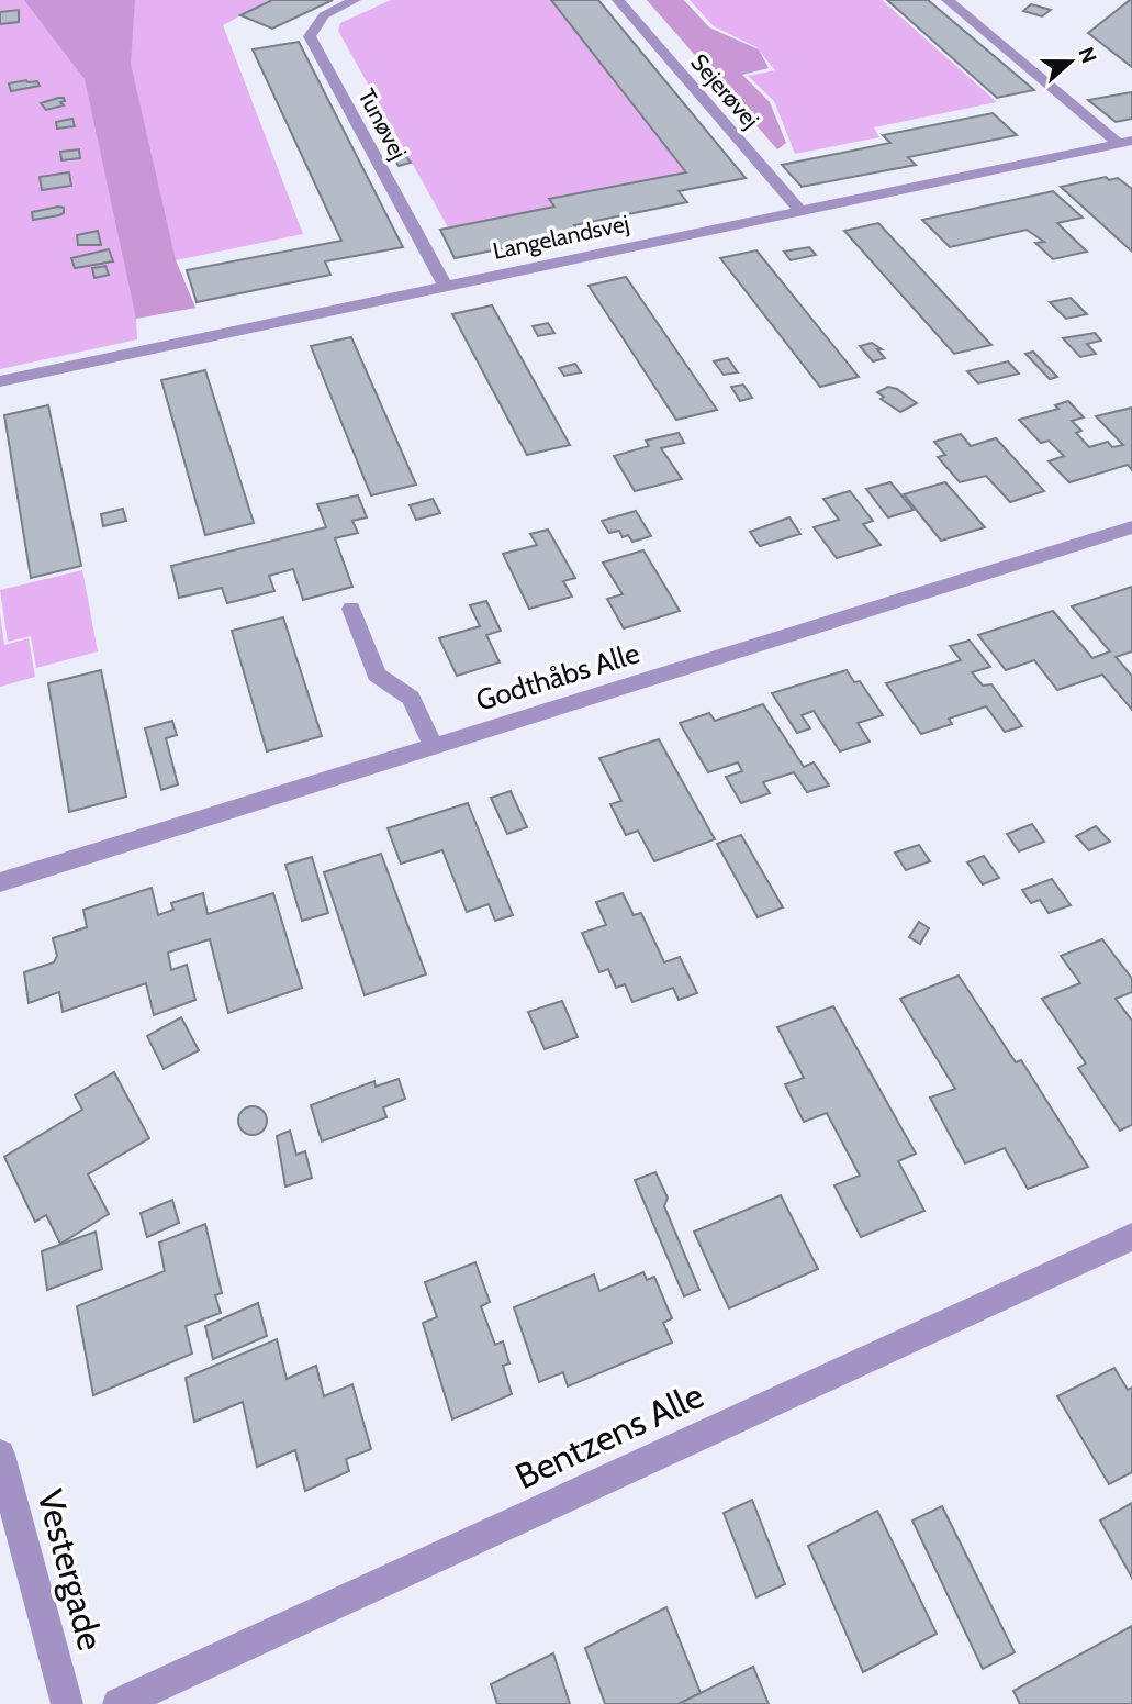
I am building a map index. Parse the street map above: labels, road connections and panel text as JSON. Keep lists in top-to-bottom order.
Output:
{
  "streets": {
    "street": [
      "Sejerøvej",
      "Tunøvej",
      "Langelandsvej",
      "Godthåbs Alle",
      "Bentzens Alle",
      "Vestergade"
    ]
  },
  "crossings": [
    ["Sejerøvej", "Langelandsvej"],
    ["Tunøvej", "Langelandsvej"]
  ],
  "north": "right"
}
